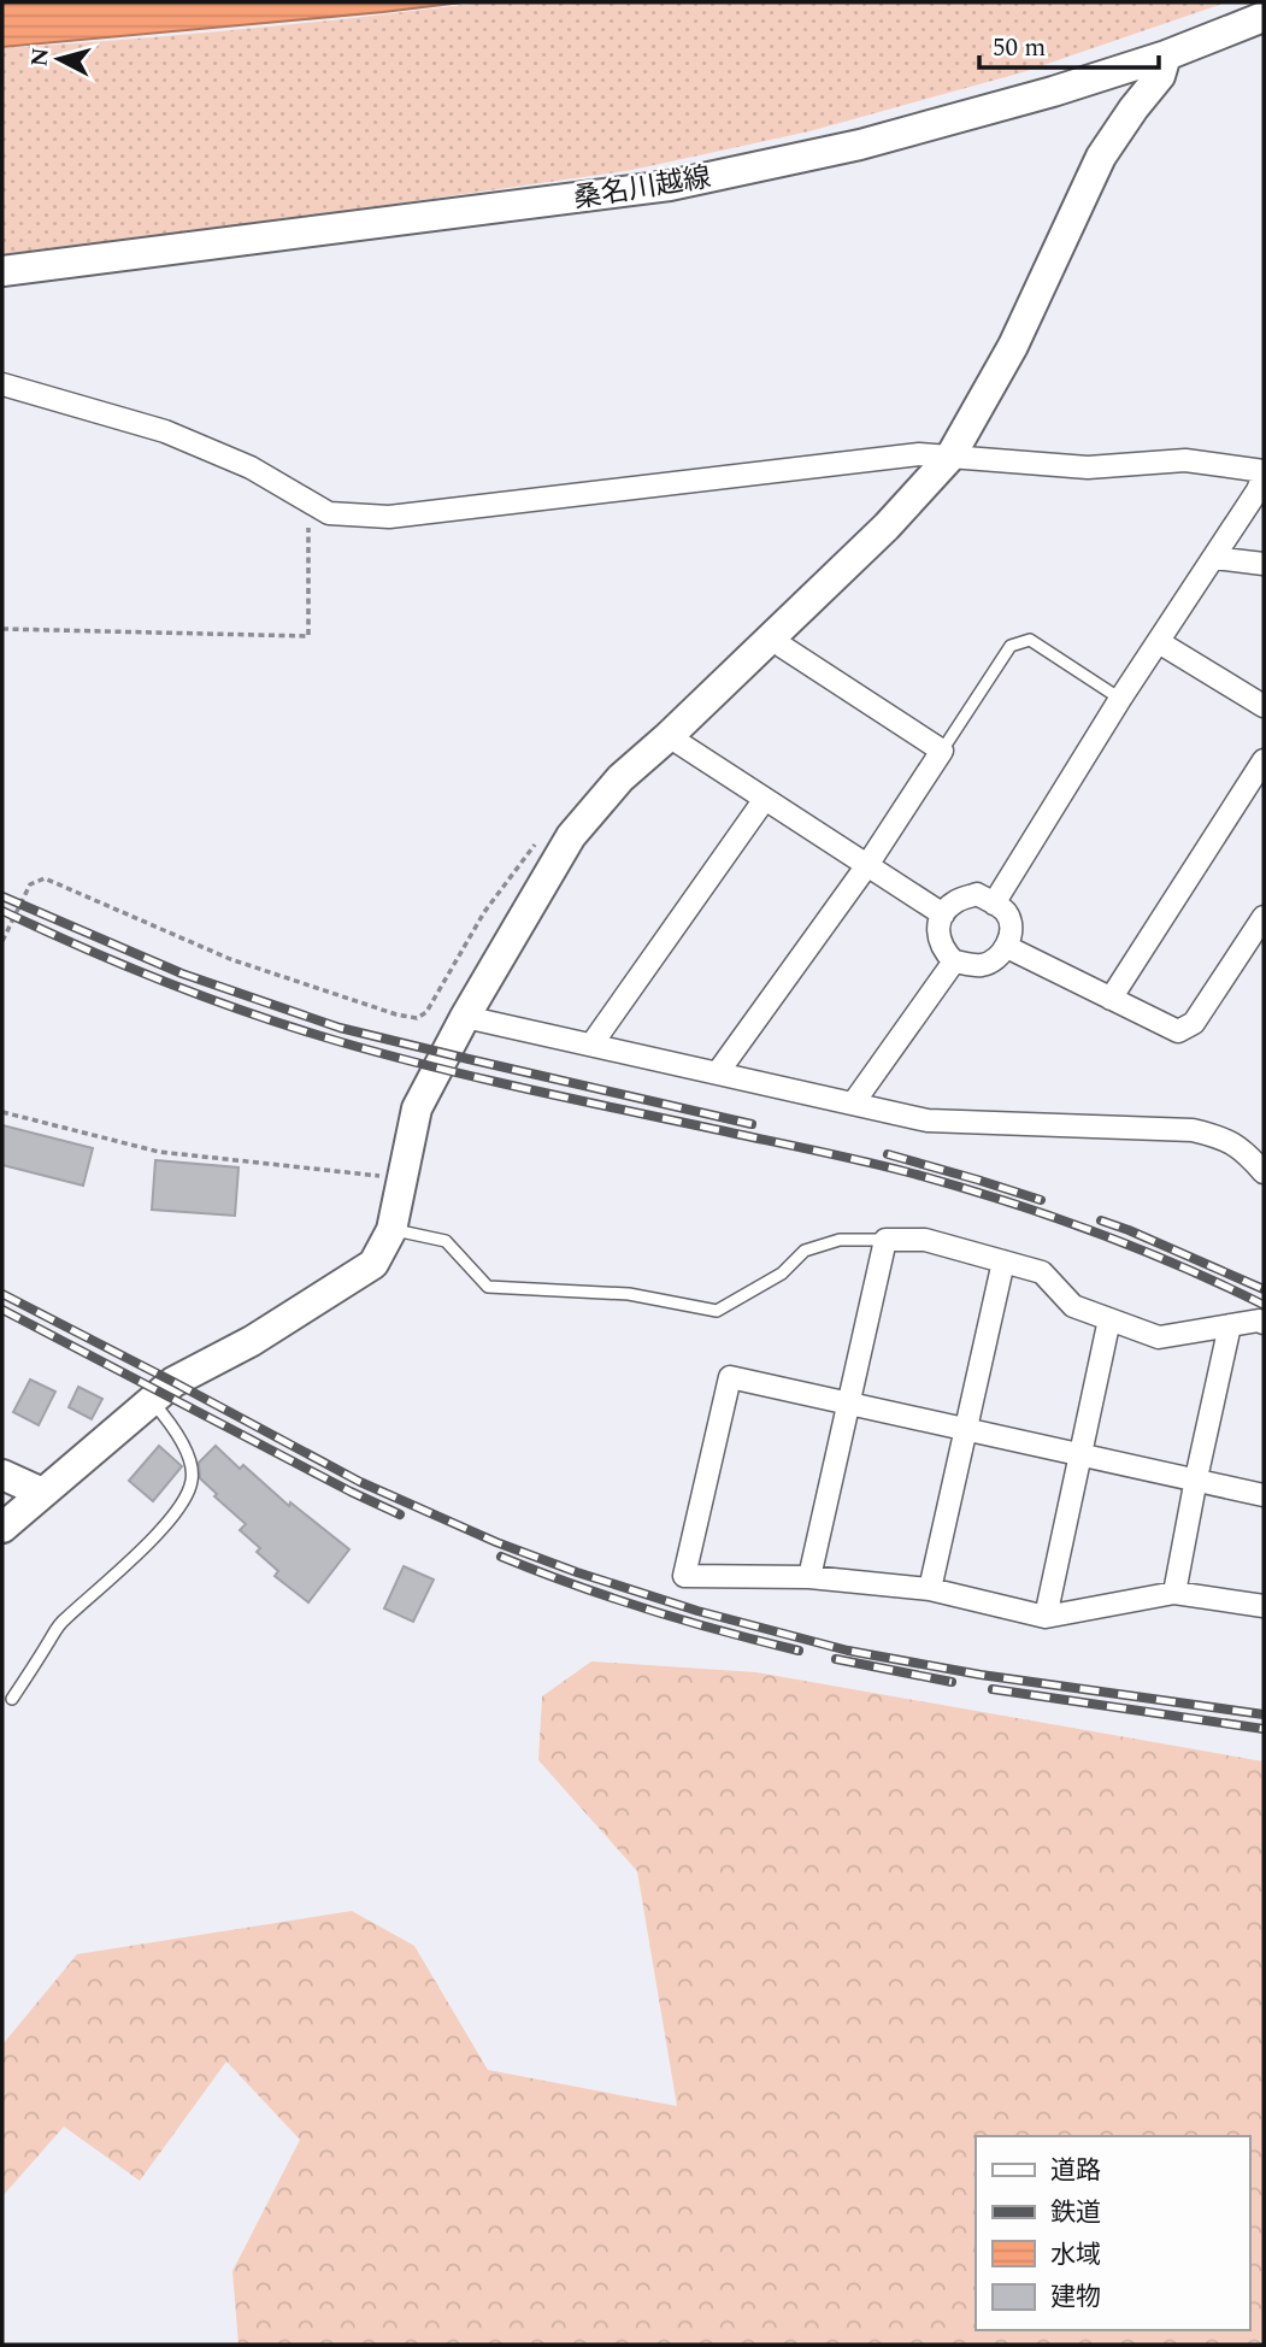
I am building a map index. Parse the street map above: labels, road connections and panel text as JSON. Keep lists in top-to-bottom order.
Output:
{
  "streets": {
    "street": ["桑名川越線"]
  },
  "legend": [
    "道路",
    "鉄道",
    "水域",
    "建物"
  ],
  "scale_bar": "50 m",
  "north": "left"
}
